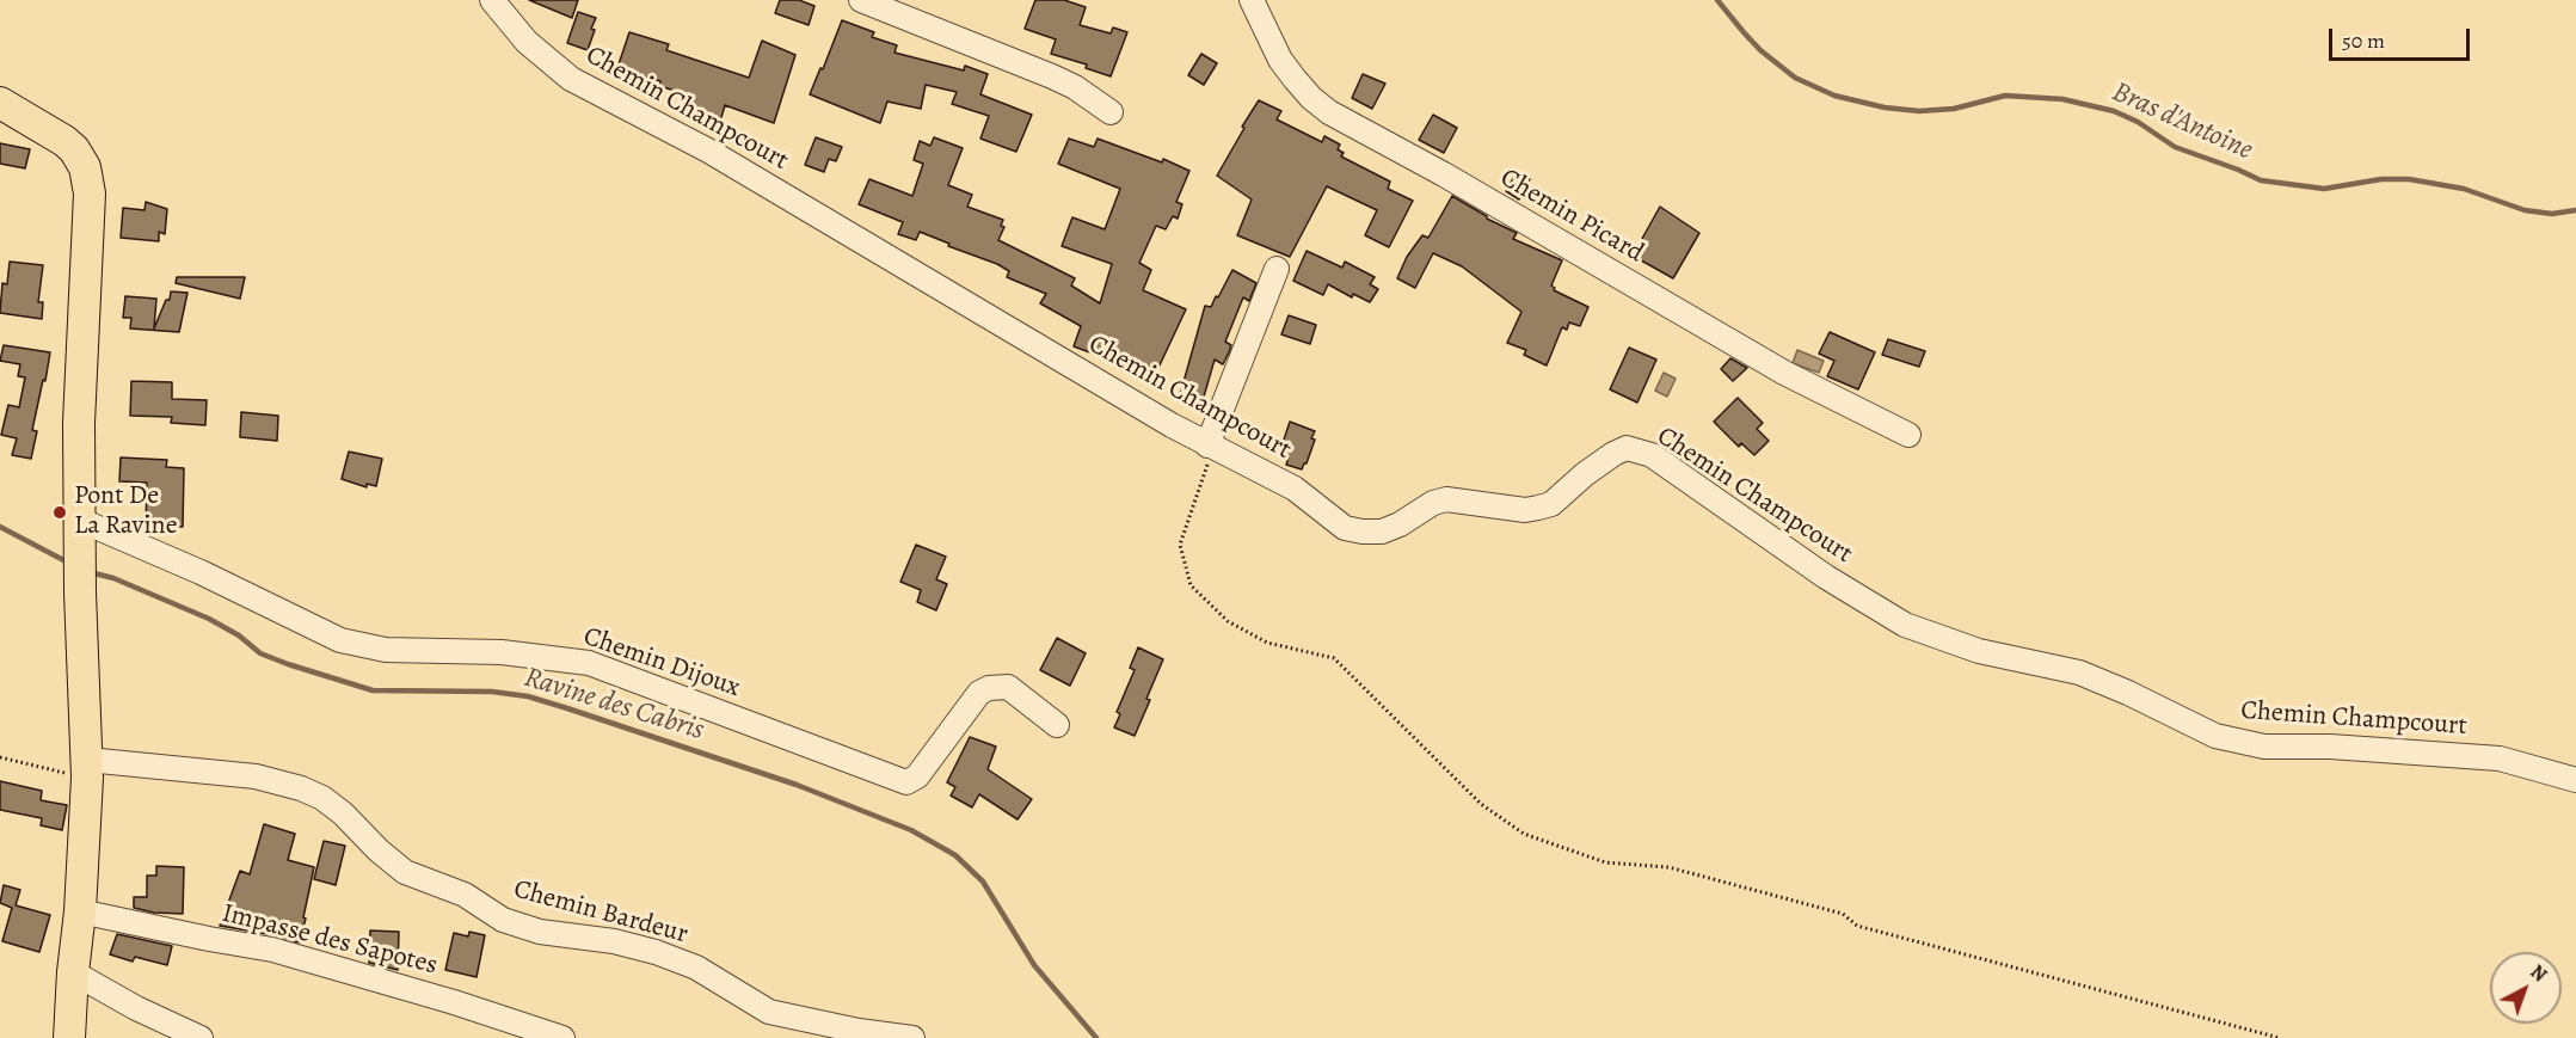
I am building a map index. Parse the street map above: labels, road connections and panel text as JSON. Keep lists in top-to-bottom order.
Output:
{
  "streets": {
    "street": [
      "Chemin Champcourt",
      "Chemin Picard",
      "Chemin Dijoux",
      "Chemin Bardeur",
      "Impasse des Sapotes"
    ]
  },
  "water": ["Bras d'Antoine", "Ravine des Cabris"],
  "places": ["Pont De La Ravine"],
  "scale_bar": "50 m",
  "north": "top right"
}
